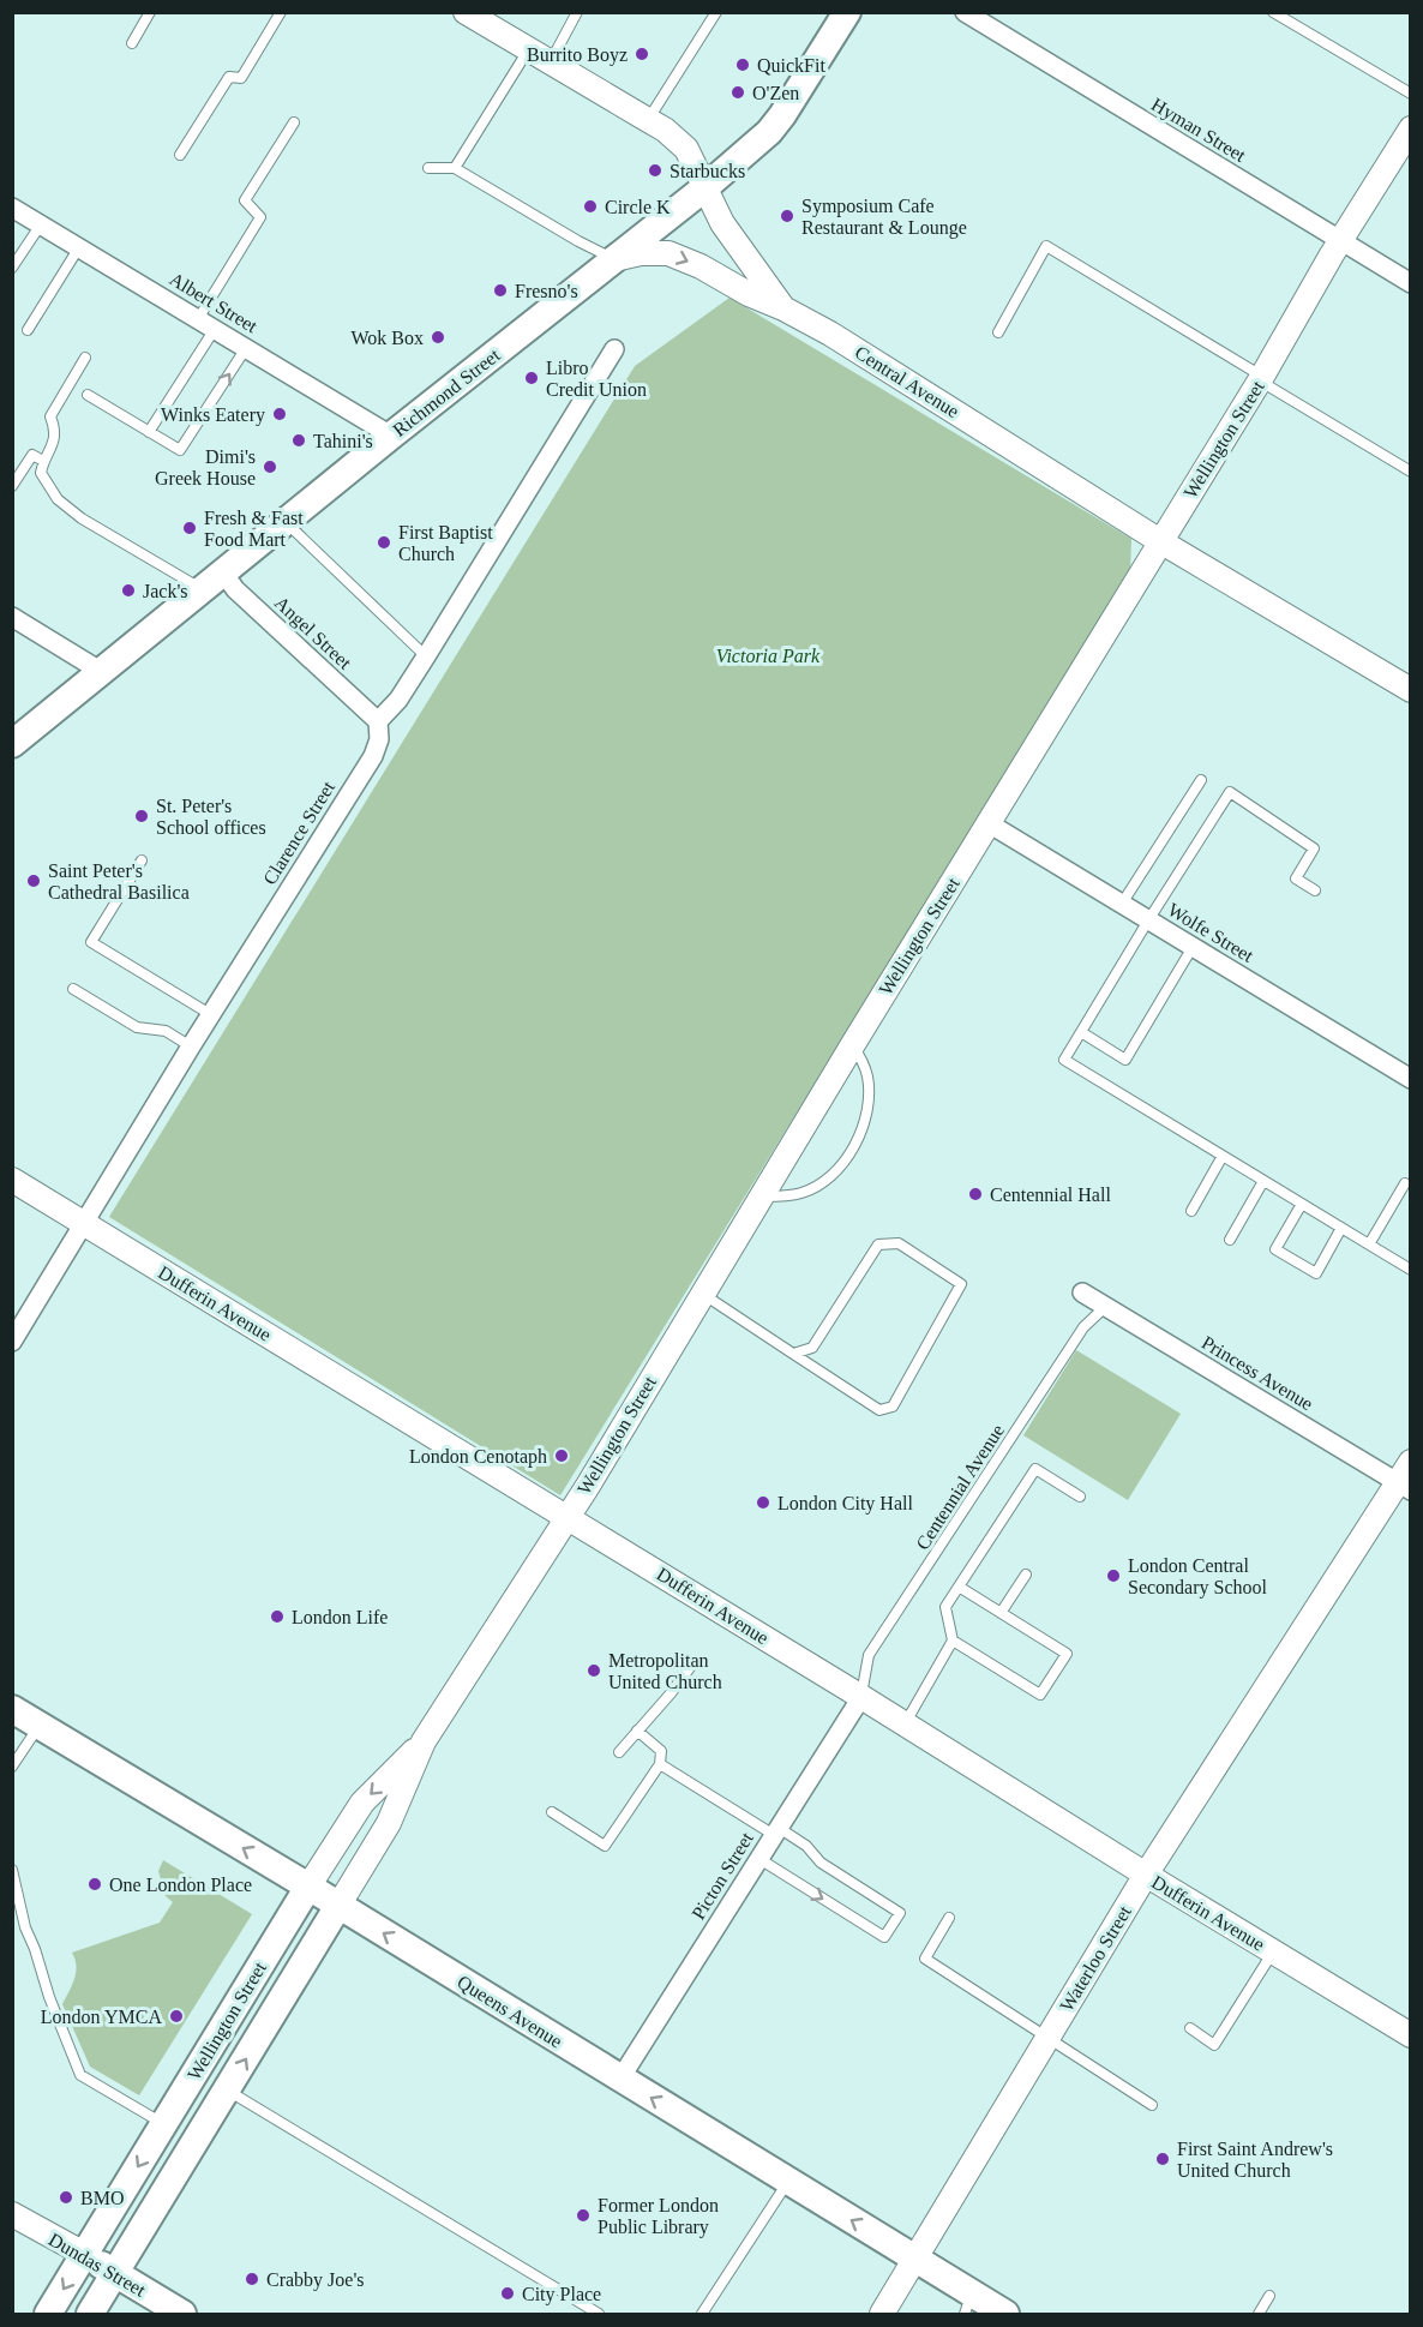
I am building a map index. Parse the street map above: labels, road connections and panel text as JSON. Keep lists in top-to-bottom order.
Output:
{
  "streets": {
    "main road": [
      "Richmond Street",
      "Wellington Street",
      "Queens Avenue",
      "Dundas Street"
    ],
    "street": [
      "Hyman Street",
      "Albert Street",
      "Central Avenue",
      "Angel Street",
      "Clarence Street",
      "Wolfe Street",
      "Dufferin Avenue",
      "Princess Avenue",
      "Picton Street",
      "Waterloo Street"
    ],
    "lane": ["Centennial Avenue"]
  },
  "crossings": [
    ["Hyman Street", "Wellington Street"],
    ["Albert Street", "Richmond Street"],
    ["Central Avenue", "Richmond Street"],
    ["Central Avenue", "Wellington Street"],
    ["Richmond Street", "Angel Street"],
    ["Wellington Street", "Wolfe Street"],
    ["Wellington Street", "Dufferin Avenue"],
    ["Wellington Street", "Queens Avenue"],
    ["Wellington Street", "Dundas Street"],
    ["Angel Street", "Clarence Street"],
    ["Clarence Street", "Dufferin Avenue"],
    ["Dufferin Avenue", "Centennial Avenue"],
    ["Dufferin Avenue", "Picton Street"],
    ["Dufferin Avenue", "Waterloo Street"],
    ["Princess Avenue", "Centennial Avenue"],
    ["Princess Avenue", "Waterloo Street"],
    ["Centennial Avenue", "Picton Street"],
    ["Picton Street", "Queens Avenue"],
    ["Waterloo Street", "Queens Avenue"]
  ],
  "one_way": ["Queens Avenue"],
  "parks": ["Victoria Park"],
  "places": [
    "Burrito Boyz",
    "QuickFit",
    "O'Zen",
    "Starbucks",
    "Circle K",
    "Symposium Cafe Restaurant & Lounge",
    "Fresno's",
    "Wok Box",
    "Libro Credit Union",
    "Winks Eatery",
    "Tahini's",
    "Dimi's Greek House",
    "Fresh & Fast Food Mart",
    "First Baptist Church",
    "Jack's",
    "St. Peter's School offices",
    "Saint Peter's Cathedral Basilica",
    "Centennial Hall",
    "London Cenotaph",
    "London City Hall",
    "London Central Secondary School",
    "London Life",
    "Metropolitan United Church",
    "One London Place",
    "London YMCA",
    "First Saint Andrew's United Church",
    "BMO",
    "Former London Public Library",
    "Crabby Joe's",
    "City Place"
  ]
}
